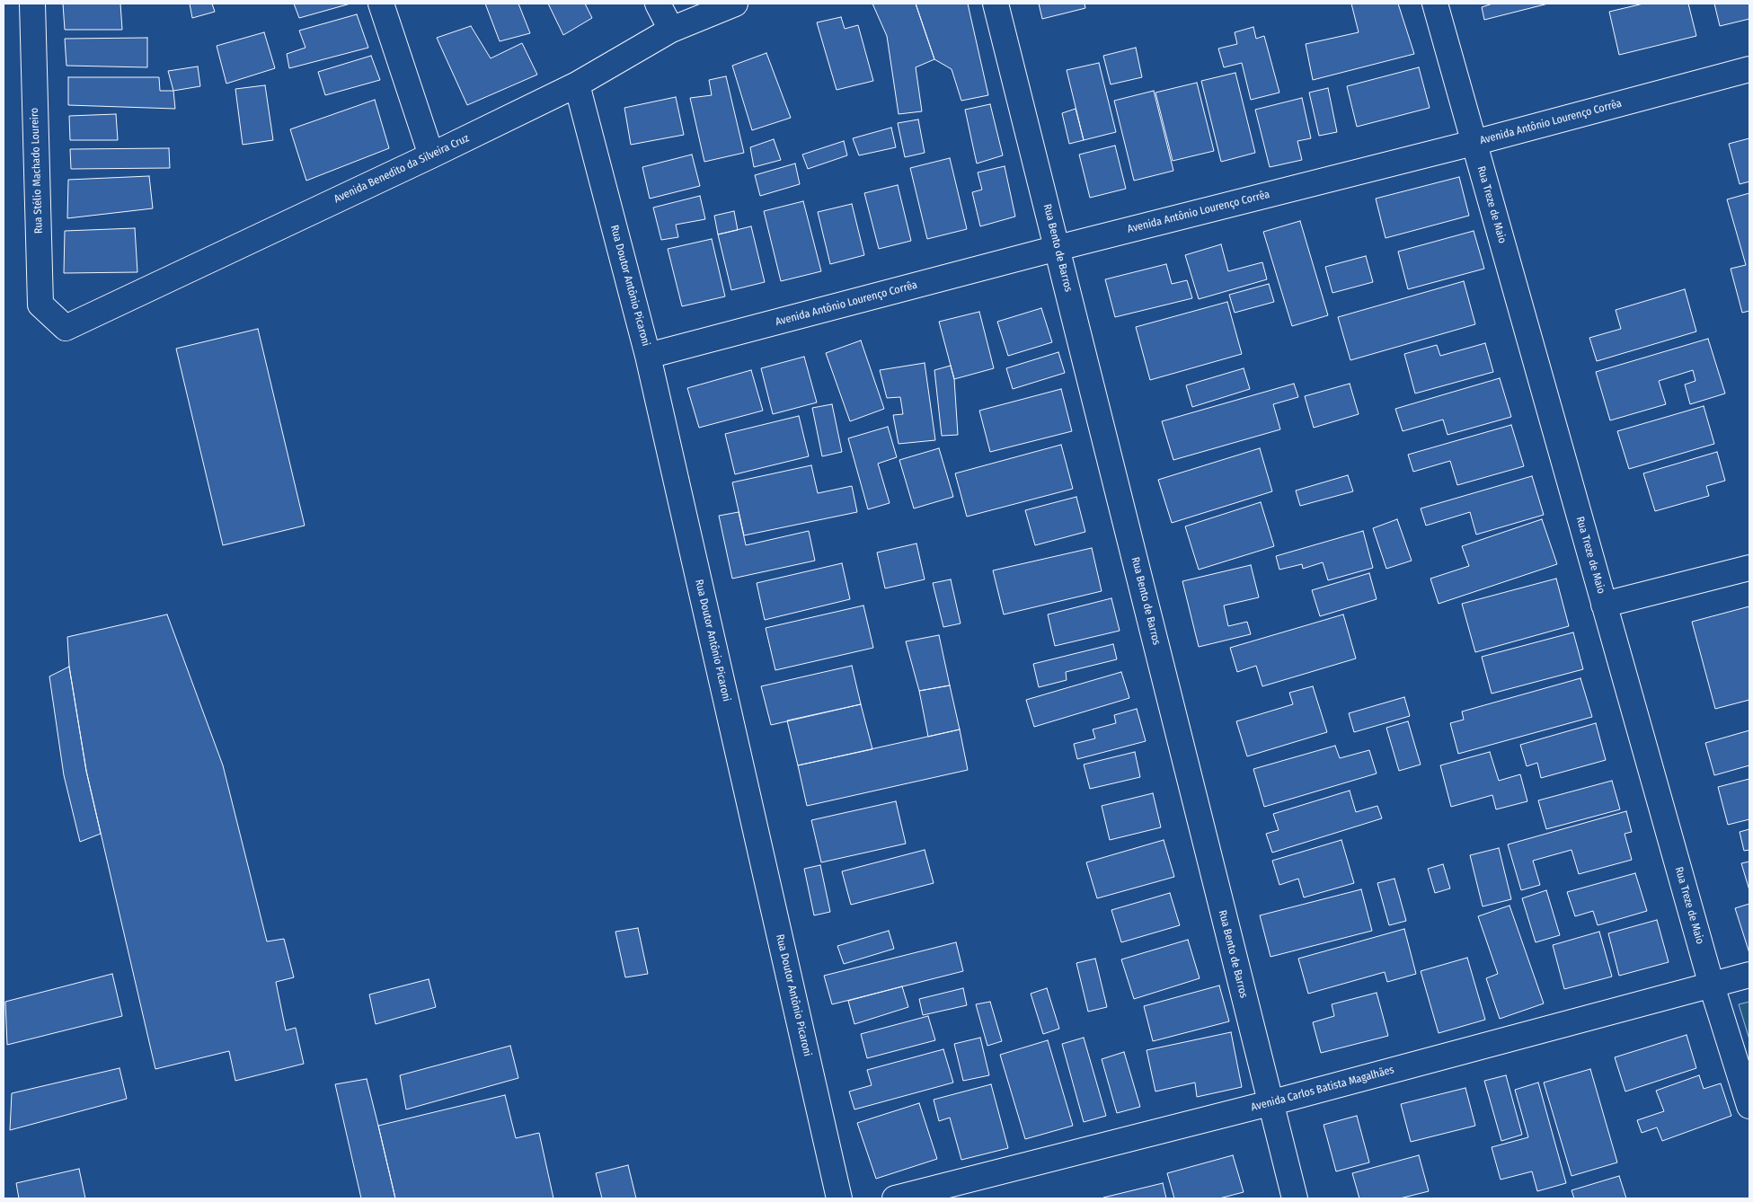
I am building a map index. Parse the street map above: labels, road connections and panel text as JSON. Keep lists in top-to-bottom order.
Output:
{
  "streets": {
    "street": [
      "Avenida Antônio Lourenço Corrêa",
      "Avenida Benedito da Silveira Cruz",
      "Rua Stélio Machado Loureiro",
      "Rua Treze de Maio",
      "Rua Bento de Barros",
      "Rua Doutor Antônio Picaroni",
      "Avenida Carlos Batista Magalhães"
    ]
  },
  "crossings": [
    ["Avenida Antônio Lourenço Corrêa", "Rua Treze de Maio"],
    ["Avenida Antônio Lourenço Corrêa", "Rua Bento de Barros"],
    ["Avenida Antônio Lourenço Corrêa", "Rua Doutor Antônio Picaroni"],
    ["Avenida Benedito da Silveira Cruz", "Rua Stélio Machado Loureiro"],
    ["Avenida Benedito da Silveira Cruz", "Rua Doutor Antônio Picaroni"],
    ["Rua Treze de Maio", "Avenida Carlos Batista Magalhães"],
    ["Rua Bento de Barros", "Avenida Carlos Batista Magalhães"]
  ]
}
